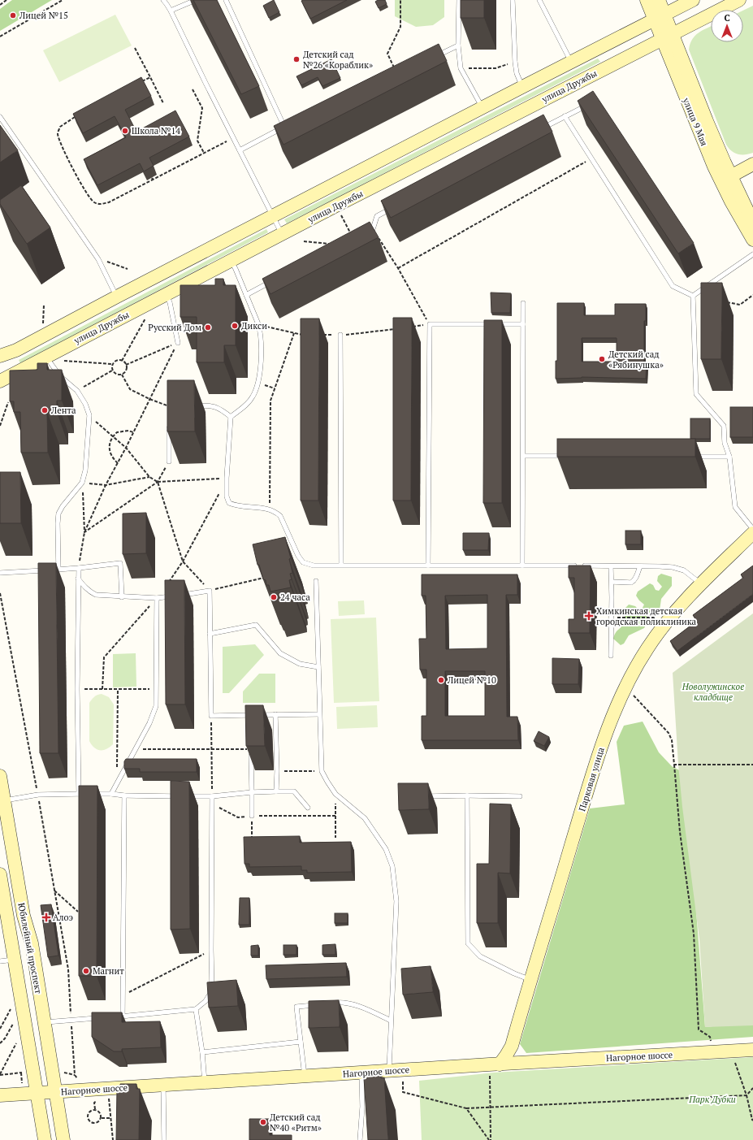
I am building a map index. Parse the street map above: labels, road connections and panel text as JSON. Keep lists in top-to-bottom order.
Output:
{
  "streets": {
    "main road": [
      "улица Дружбы",
      "улица 9 Мая",
      "Парковая улица",
      "Юбилейный проспект",
      "Нагорное шоссе"
    ]
  },
  "crossings": [
    ["улица Дружбы", "улица 9 Мая"],
    ["Парковая улица", "Нагорное шоссе"],
    ["Юбилейный проспект", "Нагорное шоссе"]
  ],
  "parks": ["Новолужинское кладбище", "Парк Дубки"],
  "places": {
    "other": [
      "Лицей №15",
      "Детский сад №26 «Кораблик»",
      "Школа №14",
      "Дикси",
      "Русский Дом",
      "Детский сад «Рябинушка»",
      "Лента",
      "24 часа",
      "Лицей №10",
      "Магнит",
      "Детский сад №40 «Ритм»"
    ],
    "health": ["Химкинская детская городская поликлиника", "Алоэ"]
  },
  "north": "top"
}
